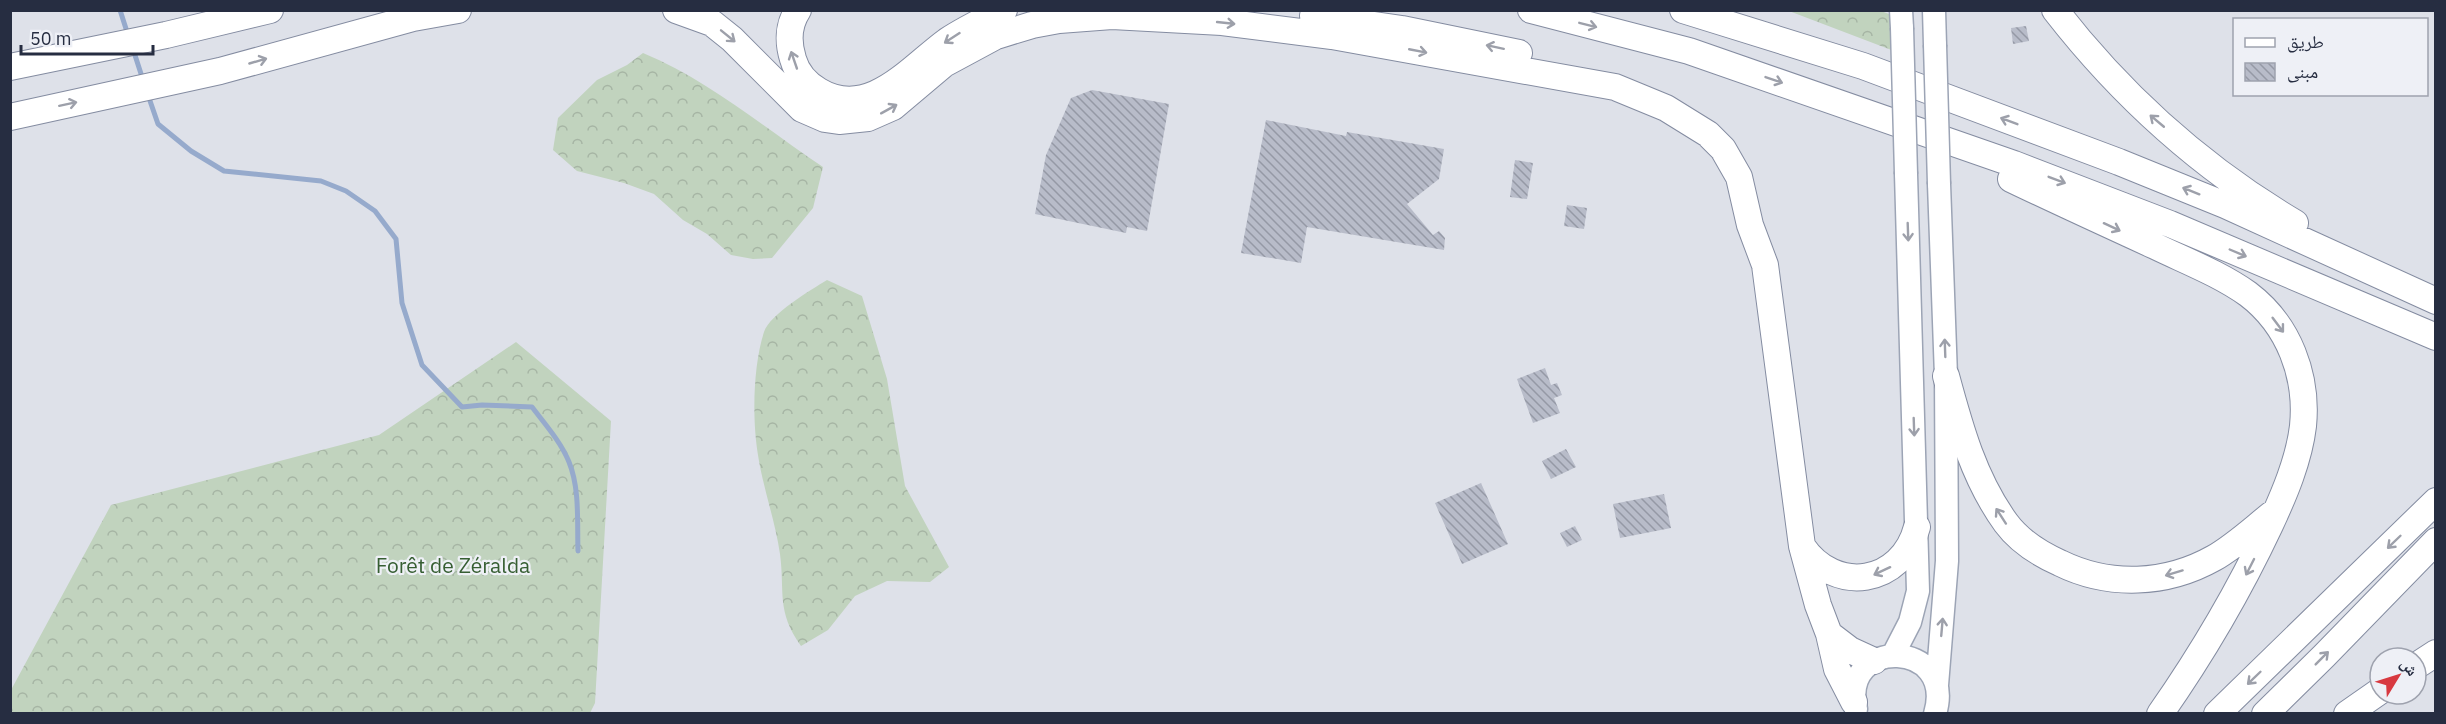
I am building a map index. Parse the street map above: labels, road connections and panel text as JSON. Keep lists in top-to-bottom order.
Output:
{
  "parks": ["Forêt de Zéralda"],
  "legend": ["طريق", "مبنى"],
  "scale_bar": "50 m",
  "north": "top right"
}
